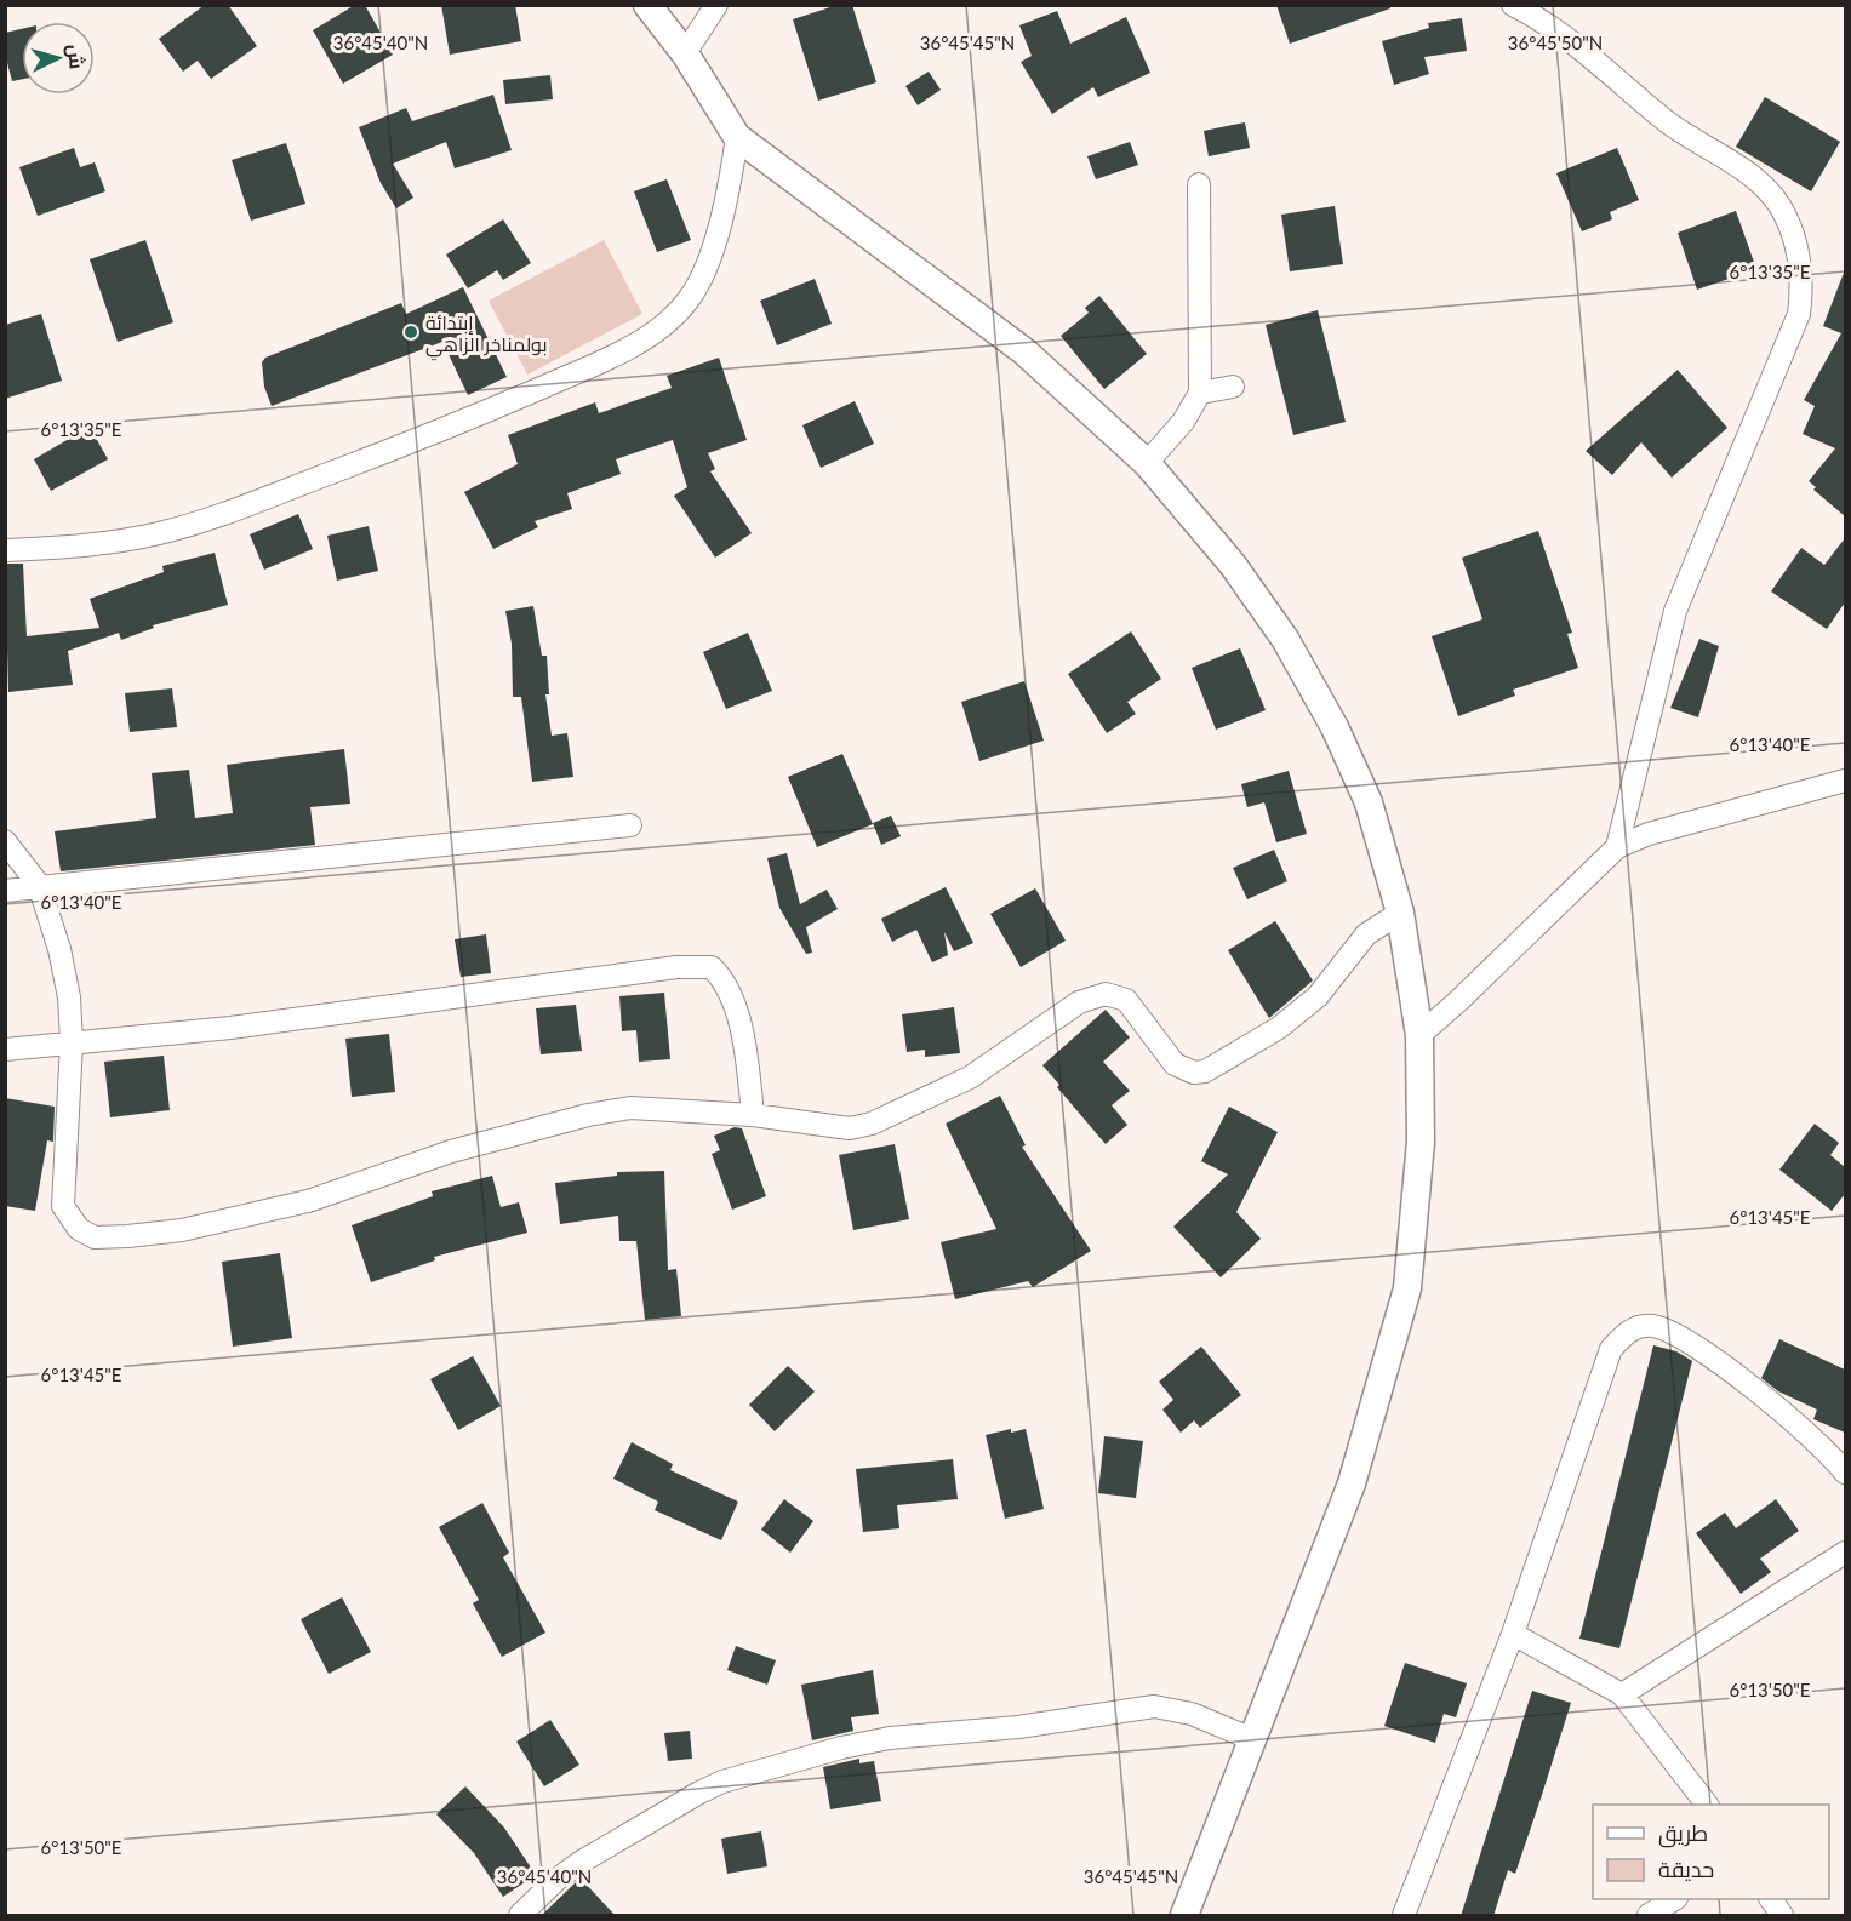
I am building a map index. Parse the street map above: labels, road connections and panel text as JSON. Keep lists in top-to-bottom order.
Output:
{
  "places": ["إبتدائة بولمناخر الزاهي"],
  "legend": ["طريق", "حديقة"],
  "north": "right",
  "coordinates": [
    "36°45'40\"N",
    "36°45'45\"N",
    "36°45'50\"N",
    "6°13'35\"E",
    "6°13'40\"E",
    "6°13'45\"E",
    "6°13'50\"E"
  ]
}
